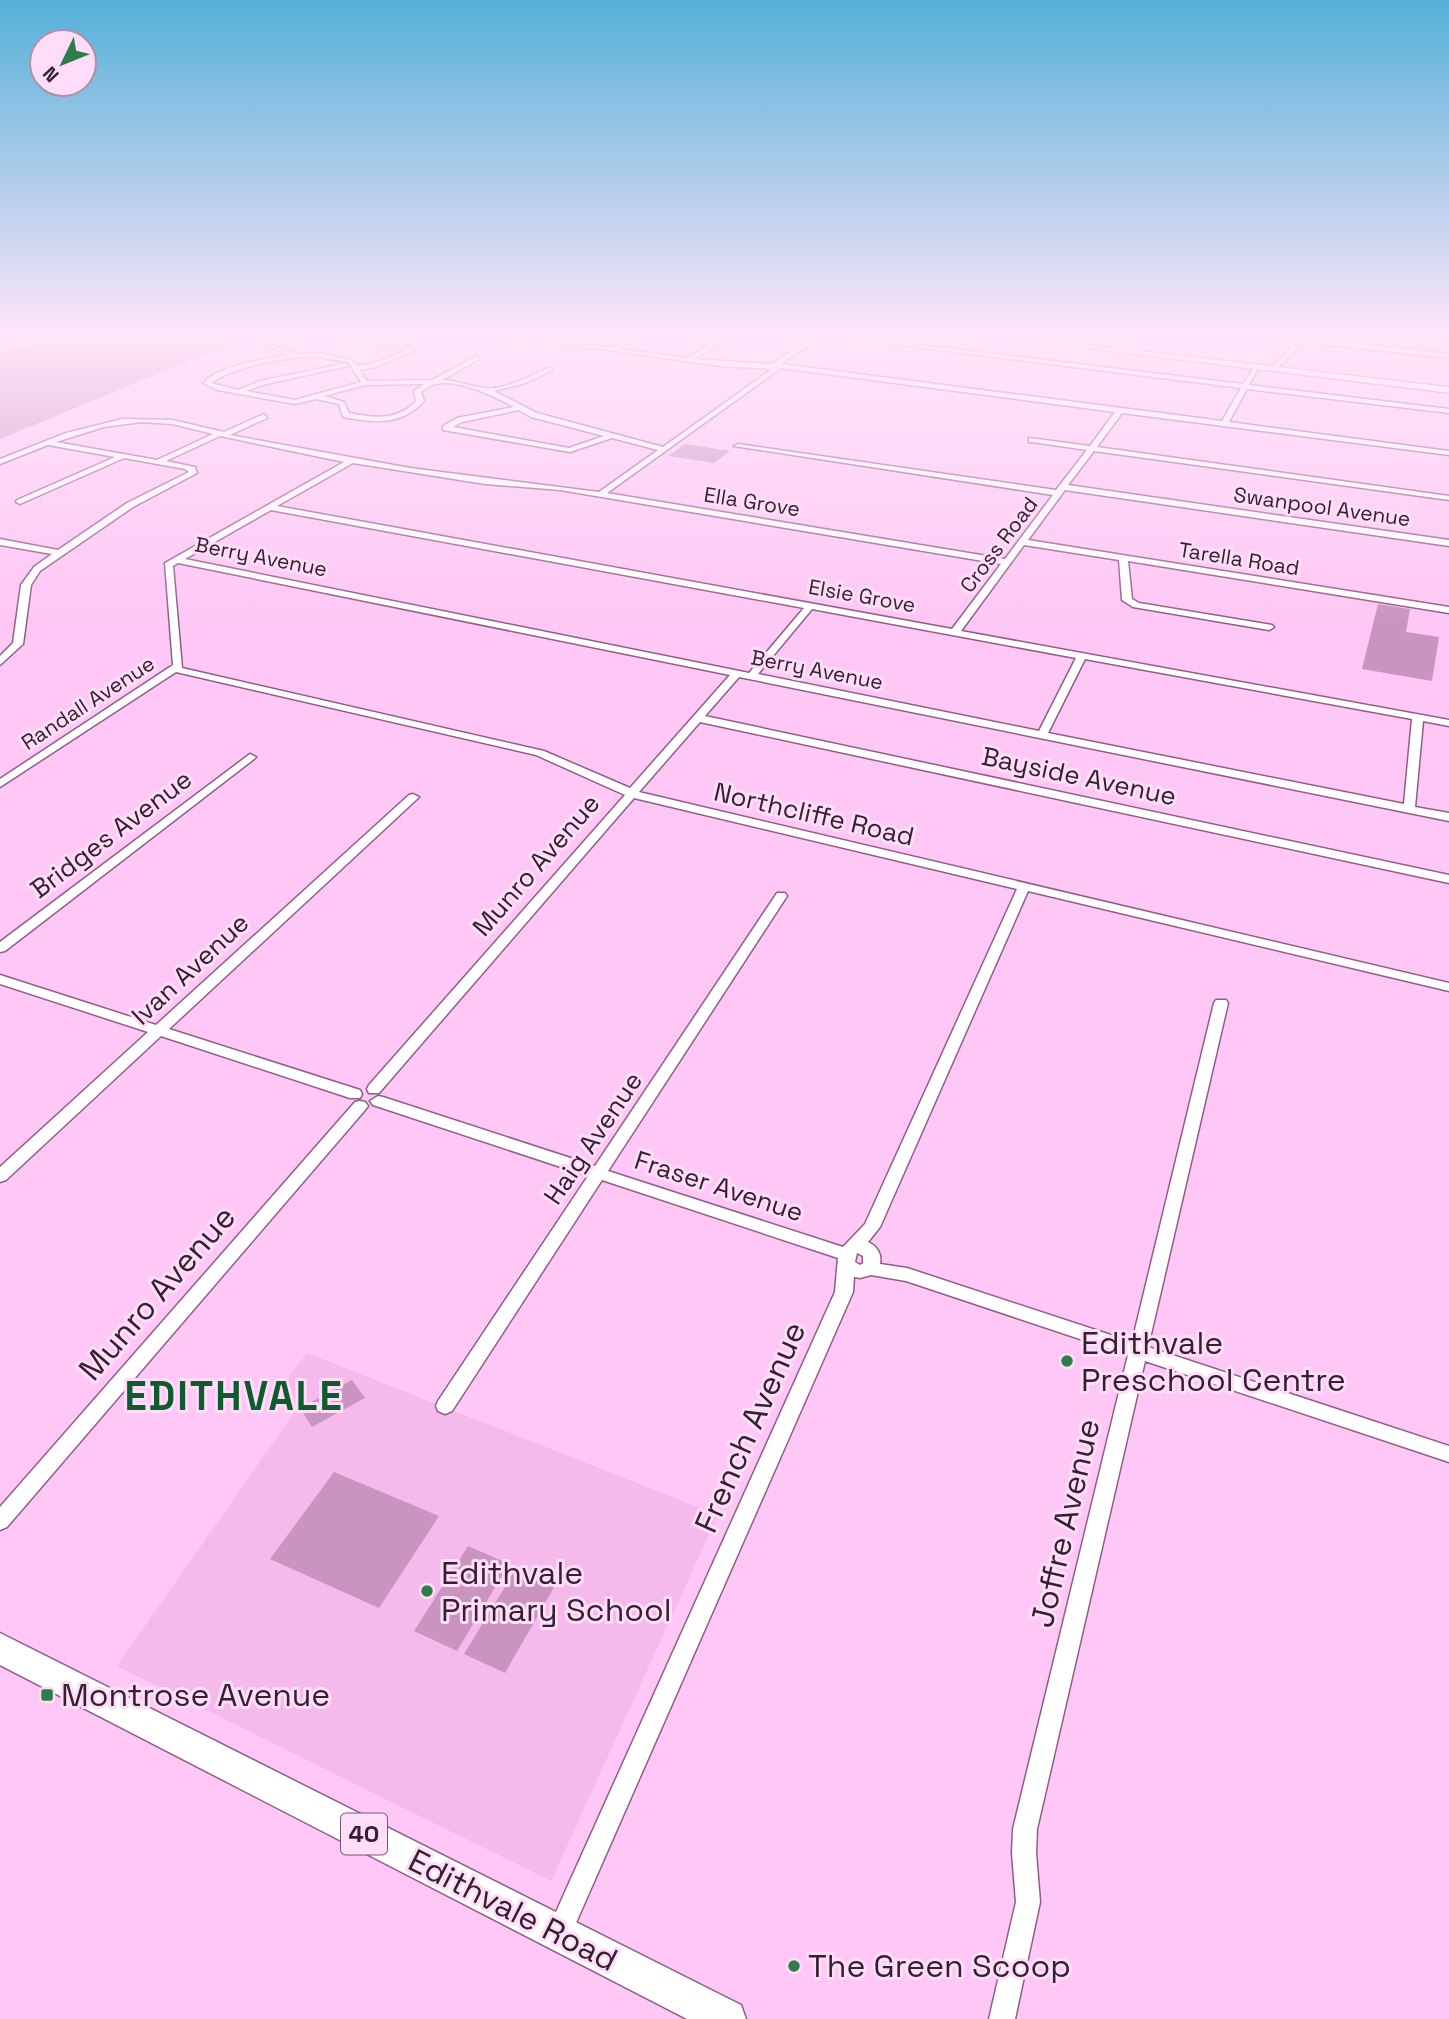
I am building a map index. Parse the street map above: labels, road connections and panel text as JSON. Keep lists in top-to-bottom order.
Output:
{
  "streets": {
    "highway": ["40", "Edithvale Road"],
    "street": [
      "Ella Grove",
      "Swanpool Avenue",
      "Cross Road",
      "Berry Avenue",
      "Tarella Road",
      "Elsie Grove",
      "Randall Avenue",
      "Bayside Avenue",
      "Northcliffe Road",
      "Bridges Avenue",
      "Munro Avenue",
      "Ivan Avenue",
      "Haig Avenue",
      "Fraser Avenue",
      "French Avenue",
      "Joffre Avenue"
    ]
  },
  "crossings": [
    ["Ella Grove", "Cross Road"],
    ["Swanpool Avenue", "Cross Road"],
    ["Cross Road", "Tarella Road"],
    ["Cross Road", "Elsie Grove"],
    ["Berry Avenue", "Randall Avenue"],
    ["Berry Avenue", "Munro Avenue"],
    ["Randall Avenue", "Northcliffe Road"],
    ["Bayside Avenue", "Munro Avenue"],
    ["Northcliffe Road", "Munro Avenue"],
    ["Munro Avenue", "Fraser Avenue"],
    ["Ivan Avenue", "Fraser Avenue"],
    ["Haig Avenue", "Fraser Avenue"],
    ["Fraser Avenue", "French Avenue"],
    ["Fraser Avenue", "Joffre Avenue"],
    ["French Avenue", "Edithvale Road"]
  ],
  "districts": ["EDITHVALE"],
  "places": {
    "other": ["Edithvale Preschool Centre", "Edithvale Primary School", "The Green Scoop"],
    "transit": ["Montrose Avenue"]
  },
  "north": "bottom left"
}
